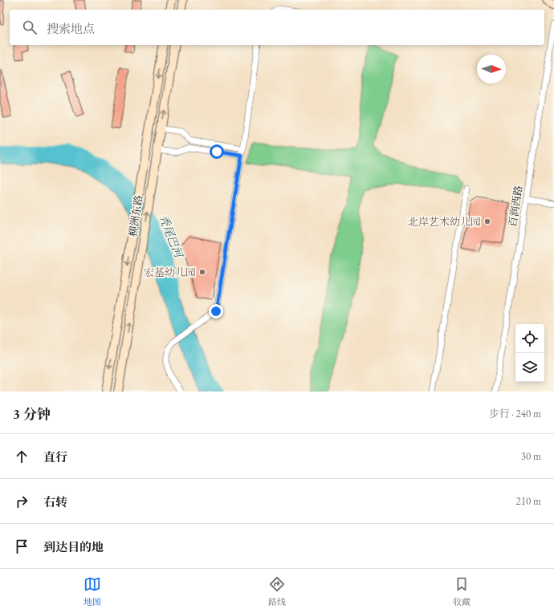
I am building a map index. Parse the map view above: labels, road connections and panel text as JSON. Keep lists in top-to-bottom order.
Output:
{
  "streets": {
    "main road": ["柳洲东路"],
    "street": ["百润西路"]
  },
  "water": ["秃尾巴河"],
  "places": ["北岸艺术幼儿园", "宏基幼儿园"],
  "north": "right",
  "page": {
    "search": "搜索地点",
    "heading": ["3 分钟", "步行 · 240 m"],
    "list": [
      ["直行", "30 m"],
      ["右转", "210 m"],
      "到达目的地"
    ],
    "nav": ["地图", "路线", "收藏"]
  }
}
